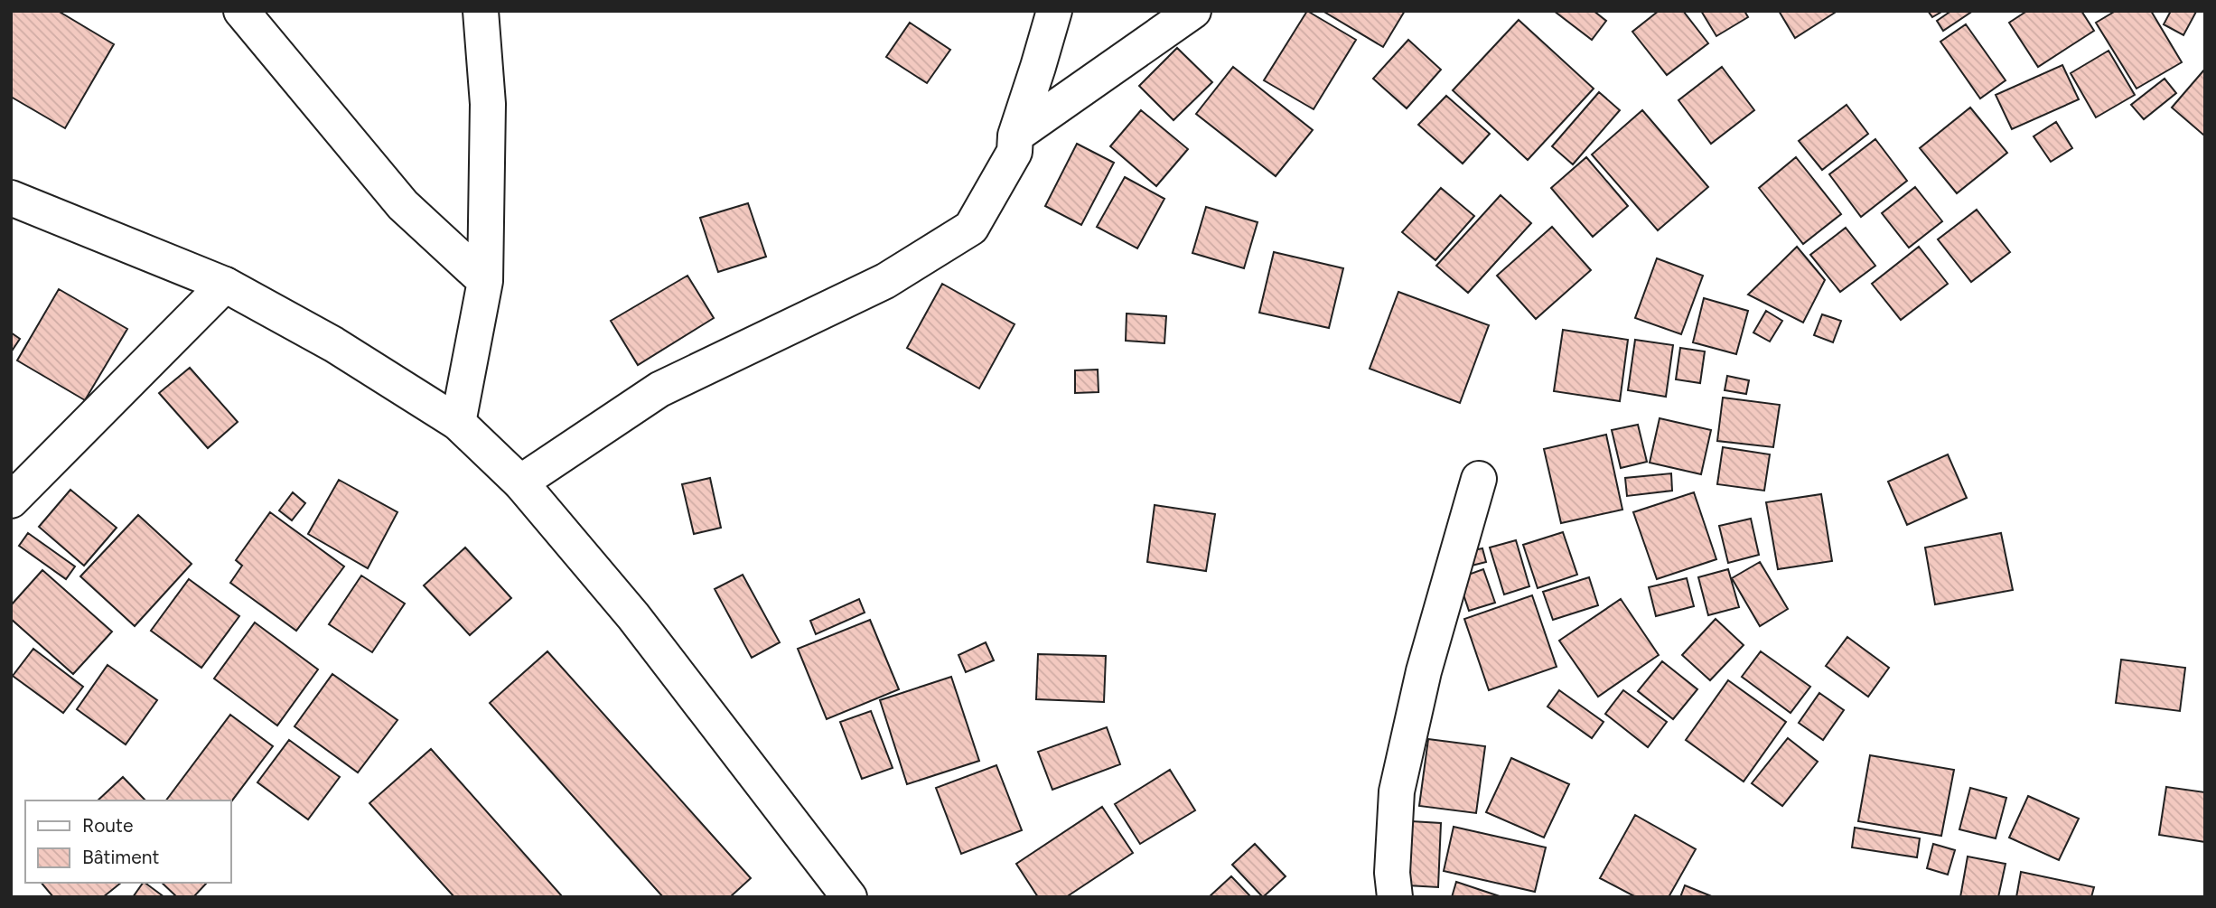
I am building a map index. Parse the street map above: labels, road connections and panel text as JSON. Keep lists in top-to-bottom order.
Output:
{
  "legend": ["Route", "Bâtiment"]
}
